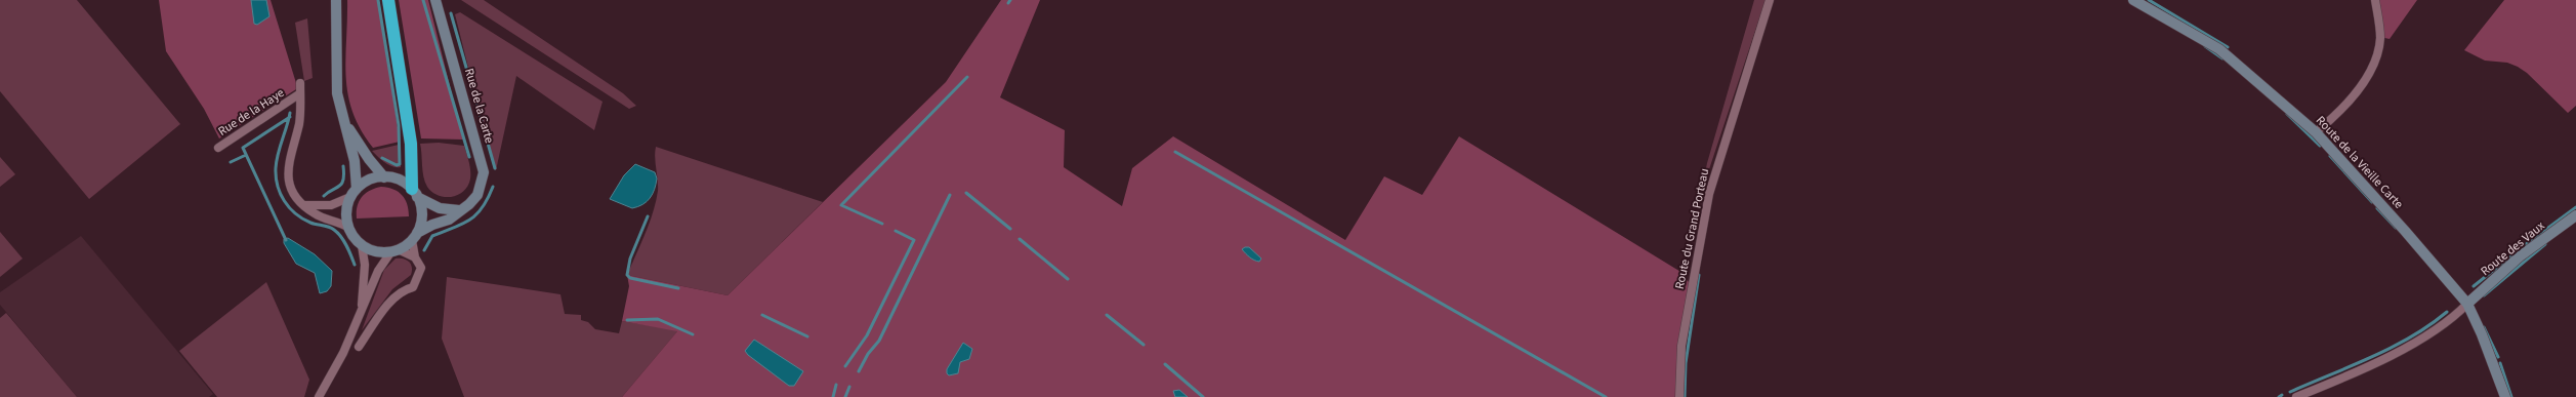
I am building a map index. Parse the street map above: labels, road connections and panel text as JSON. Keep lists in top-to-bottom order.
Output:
{
  "streets": {
    "street": [
      "Rue de la Carte",
      "Rue de la Haye",
      "Route de la Vieille Carte",
      "Route du Grand Porteau",
      "Route des Vaux"
    ]
  },
  "crossings": [
    ["Rue de la Carte", "Rue de la Haye"],
    ["Route de la Vieille Carte", "Route des Vaux"]
  ]
}
